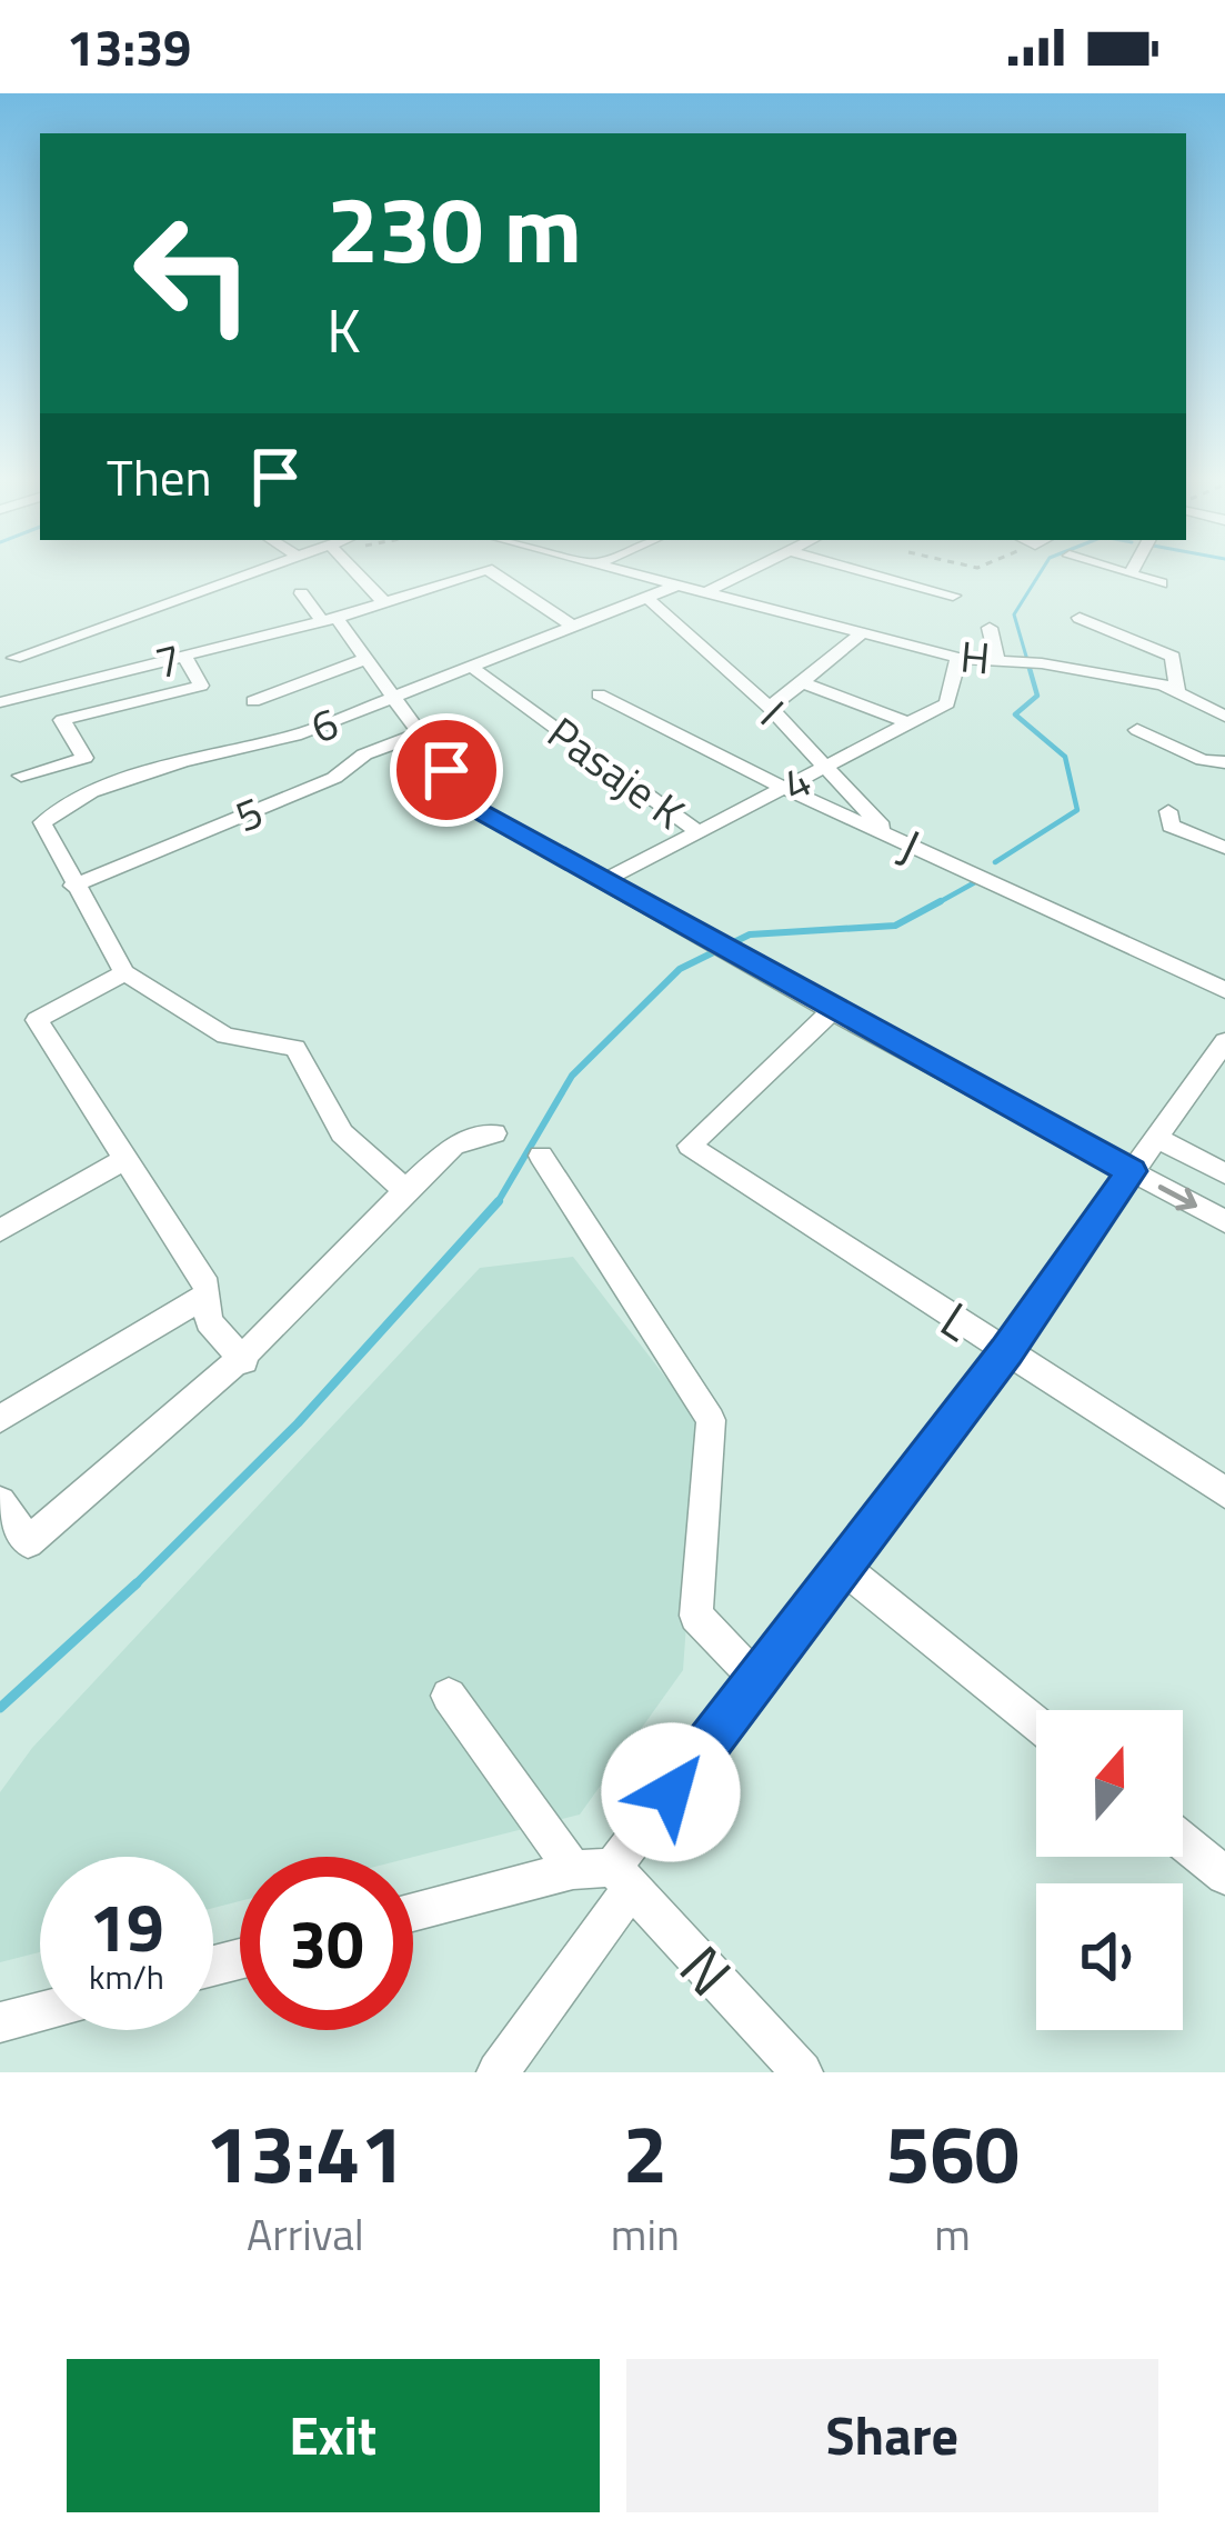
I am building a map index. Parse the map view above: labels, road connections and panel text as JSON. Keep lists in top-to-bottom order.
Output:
{
  "streets": {
    "street": [
      "H",
      "7",
      "I",
      "6",
      "Pasaje K",
      "4",
      "5",
      "J",
      "L",
      "N"
    ]
  },
  "crossings": [
    ["H", "6"],
    ["H", "4"],
    ["7", "6"],
    ["I", "6"],
    ["I", "4"],
    ["I", "J"],
    ["6", "Pasaje K"],
    ["6", "5"],
    ["Pasaje K", "4"],
    ["4", "J"]
  ],
  "north": "top",
  "page": {
    "status": "13:39",
    "turn": ["230 m", "K"],
    "then": "Then",
    "speed": "19 km/h",
    "limit": "30",
    "eta": [
      "13:41",
      "Arrival",
      "2",
      "min",
      "560",
      "m"
    ],
    "buttons": ["Exit", "Share"]
  }
}
